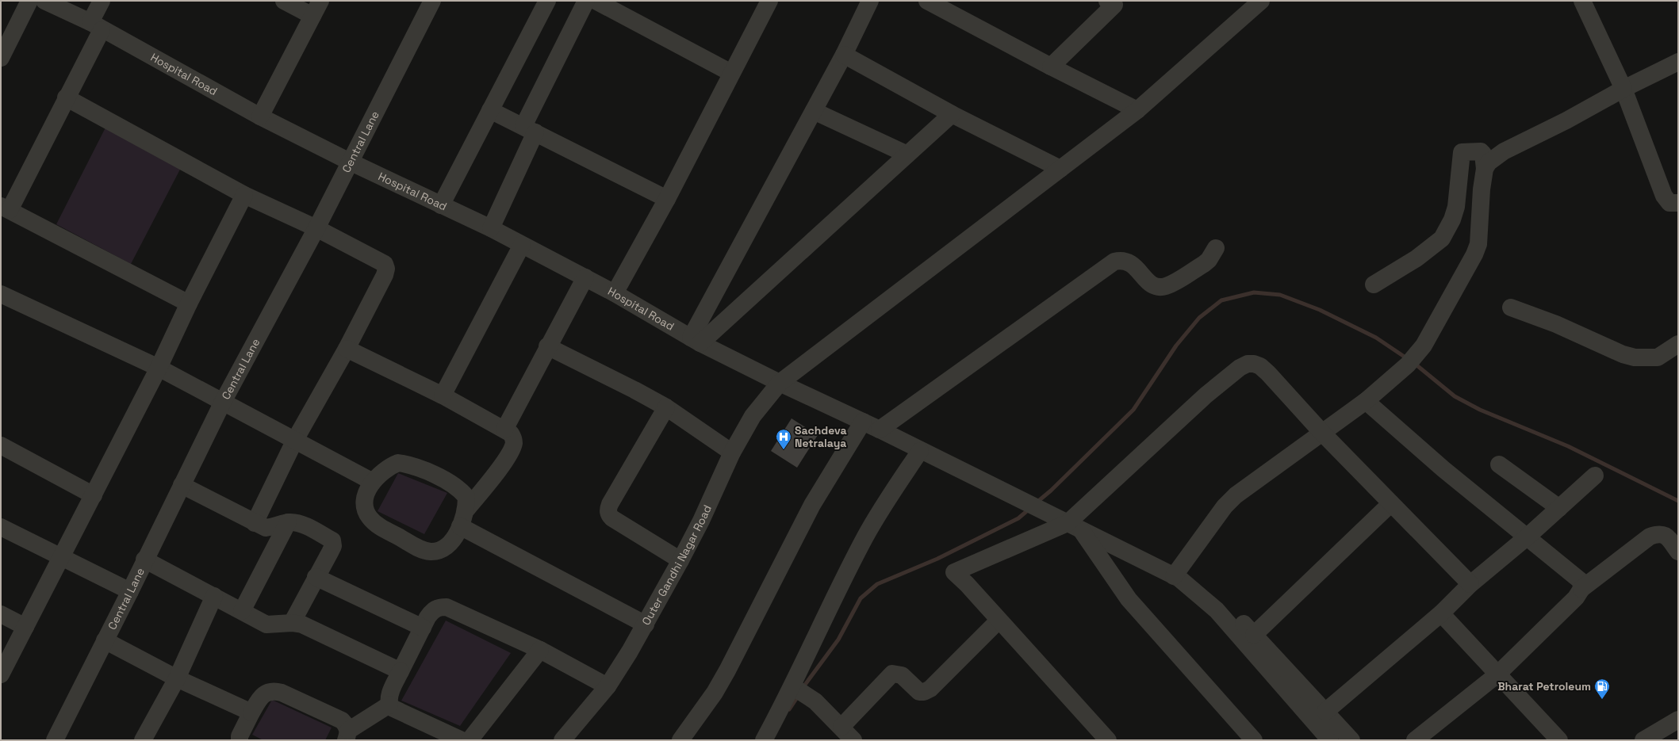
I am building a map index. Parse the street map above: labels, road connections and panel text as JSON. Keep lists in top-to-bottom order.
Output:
{
  "streets": {
    "street": ["Hospital Road", "Central Lane", "Outer Gandhi Nagar Road"]
  },
  "crossings": [
    ["Hospital Road", "Central Lane"],
    ["Hospital Road", "Outer Gandhi Nagar Road"]
  ],
  "places": {
    "hospital": ["Sachdeva Netralaya"],
    "fuel station": ["Bharat Petroleum"]
  }
}
